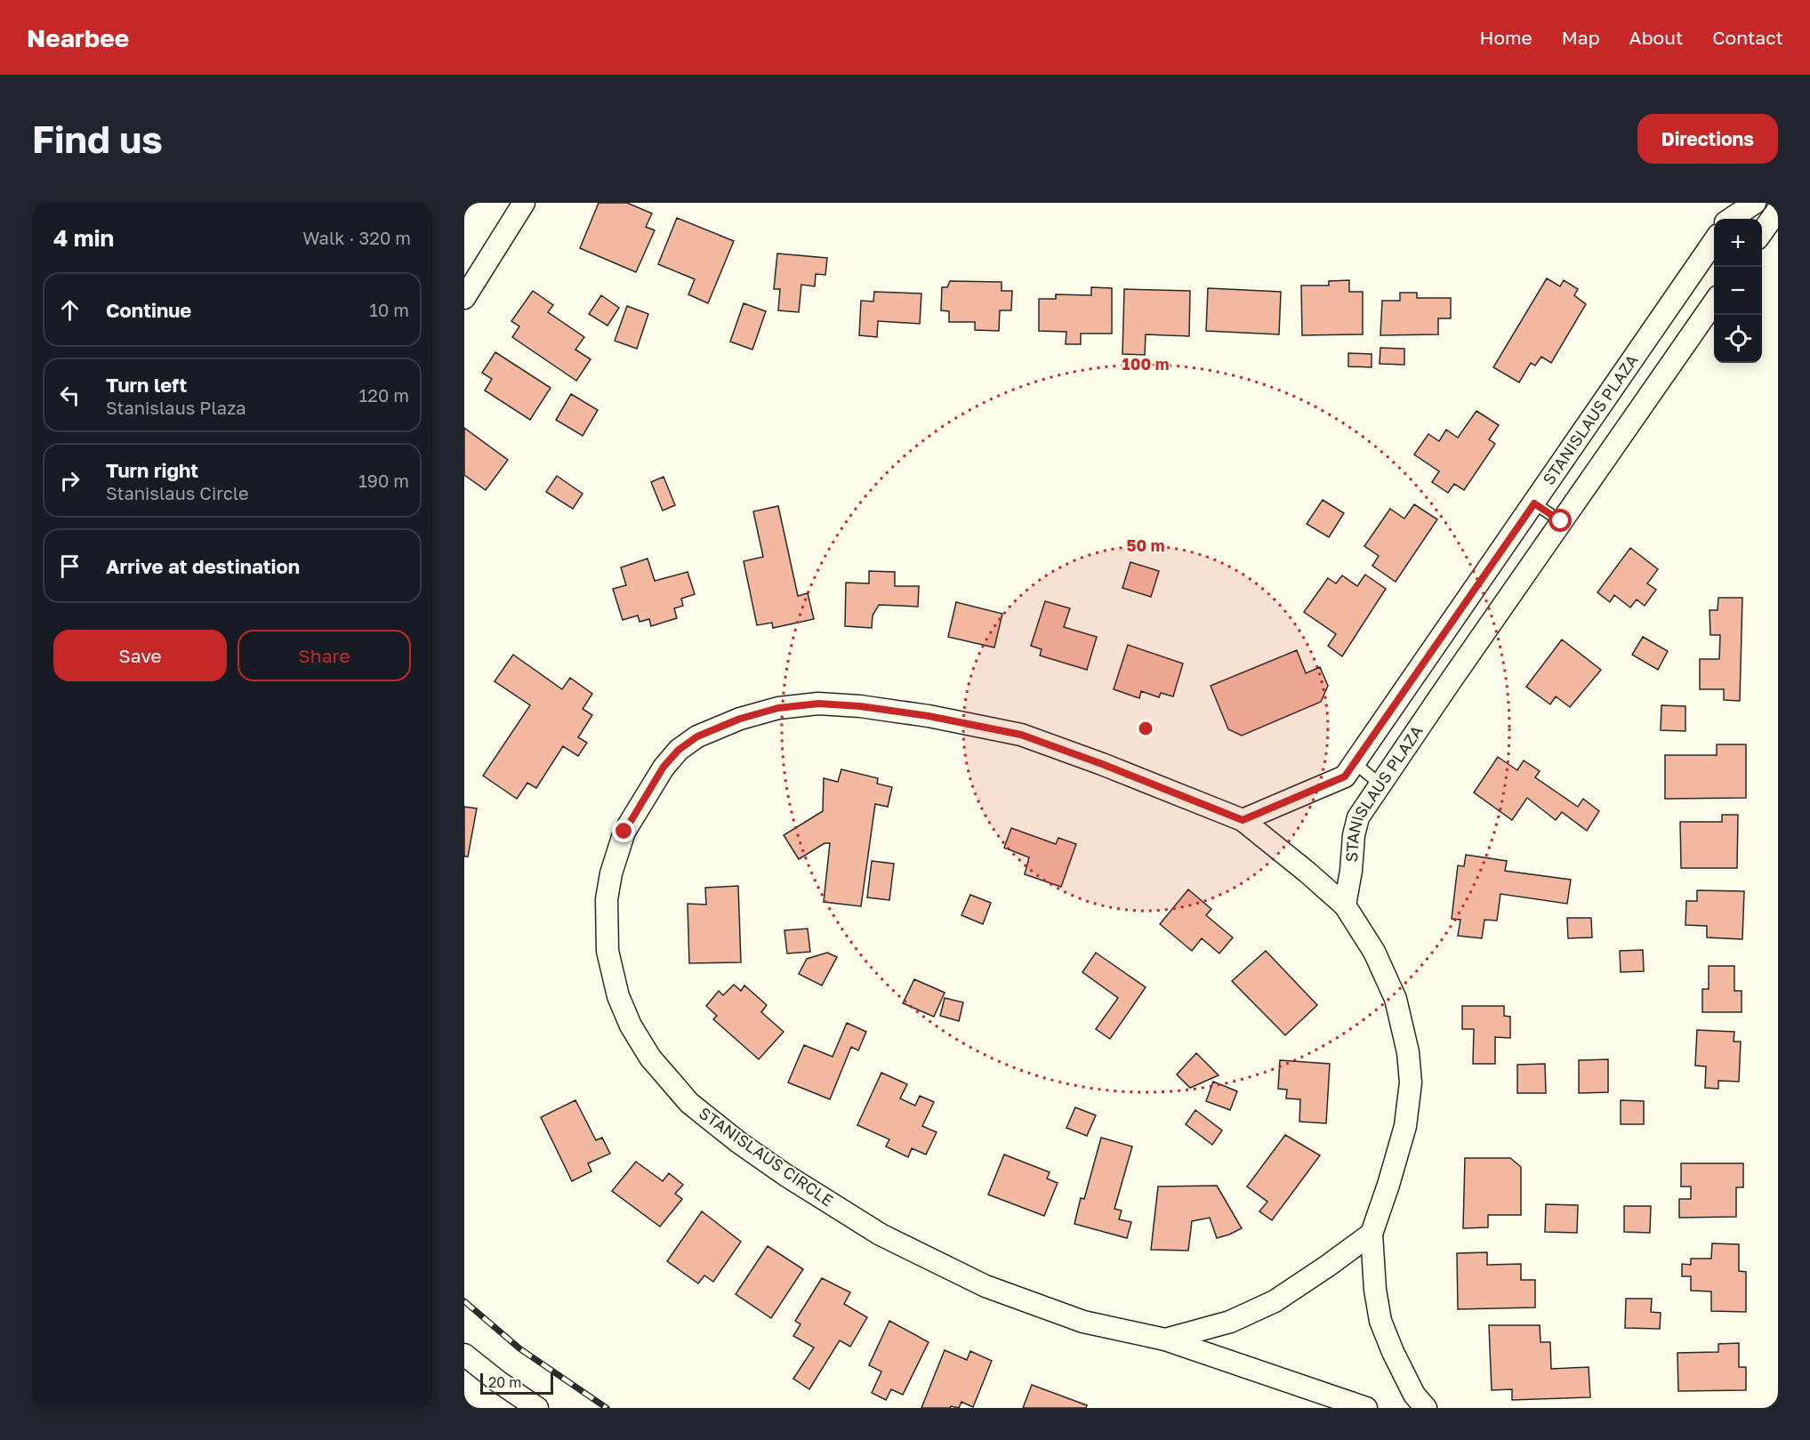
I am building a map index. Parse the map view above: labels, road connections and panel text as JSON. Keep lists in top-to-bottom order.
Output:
{
  "streets": {
    "street": ["STANISLAUS PLAZA", "STANISLAUS CIRCLE"]
  },
  "crossings": [
    ["STANISLAUS PLAZA", "STANISLAUS CIRCLE"]
  ],
  "scale_bar": "20 m",
  "page": {
    "header": "Nearbee",
    "nav": [
      "Home",
      "Map",
      "About",
      "Contact"
    ],
    "buttons": [
      "Directions",
      ["Save", "Share"]
    ],
    "title": "Find us",
    "heading": ["4 min", "Walk · 320 m"],
    "map_buttons": ["+", "−"],
    "list": [
      ["Continue", "10 m"],
      ["Turn left", "Stanislaus Plaza", "120 m"],
      ["Turn right", "Stanislaus Circle", "190 m"],
      "Arrive at destination"
    ],
    "scale": "20 m"
  },
  "rings": ["100 m", "50 m"]
}
